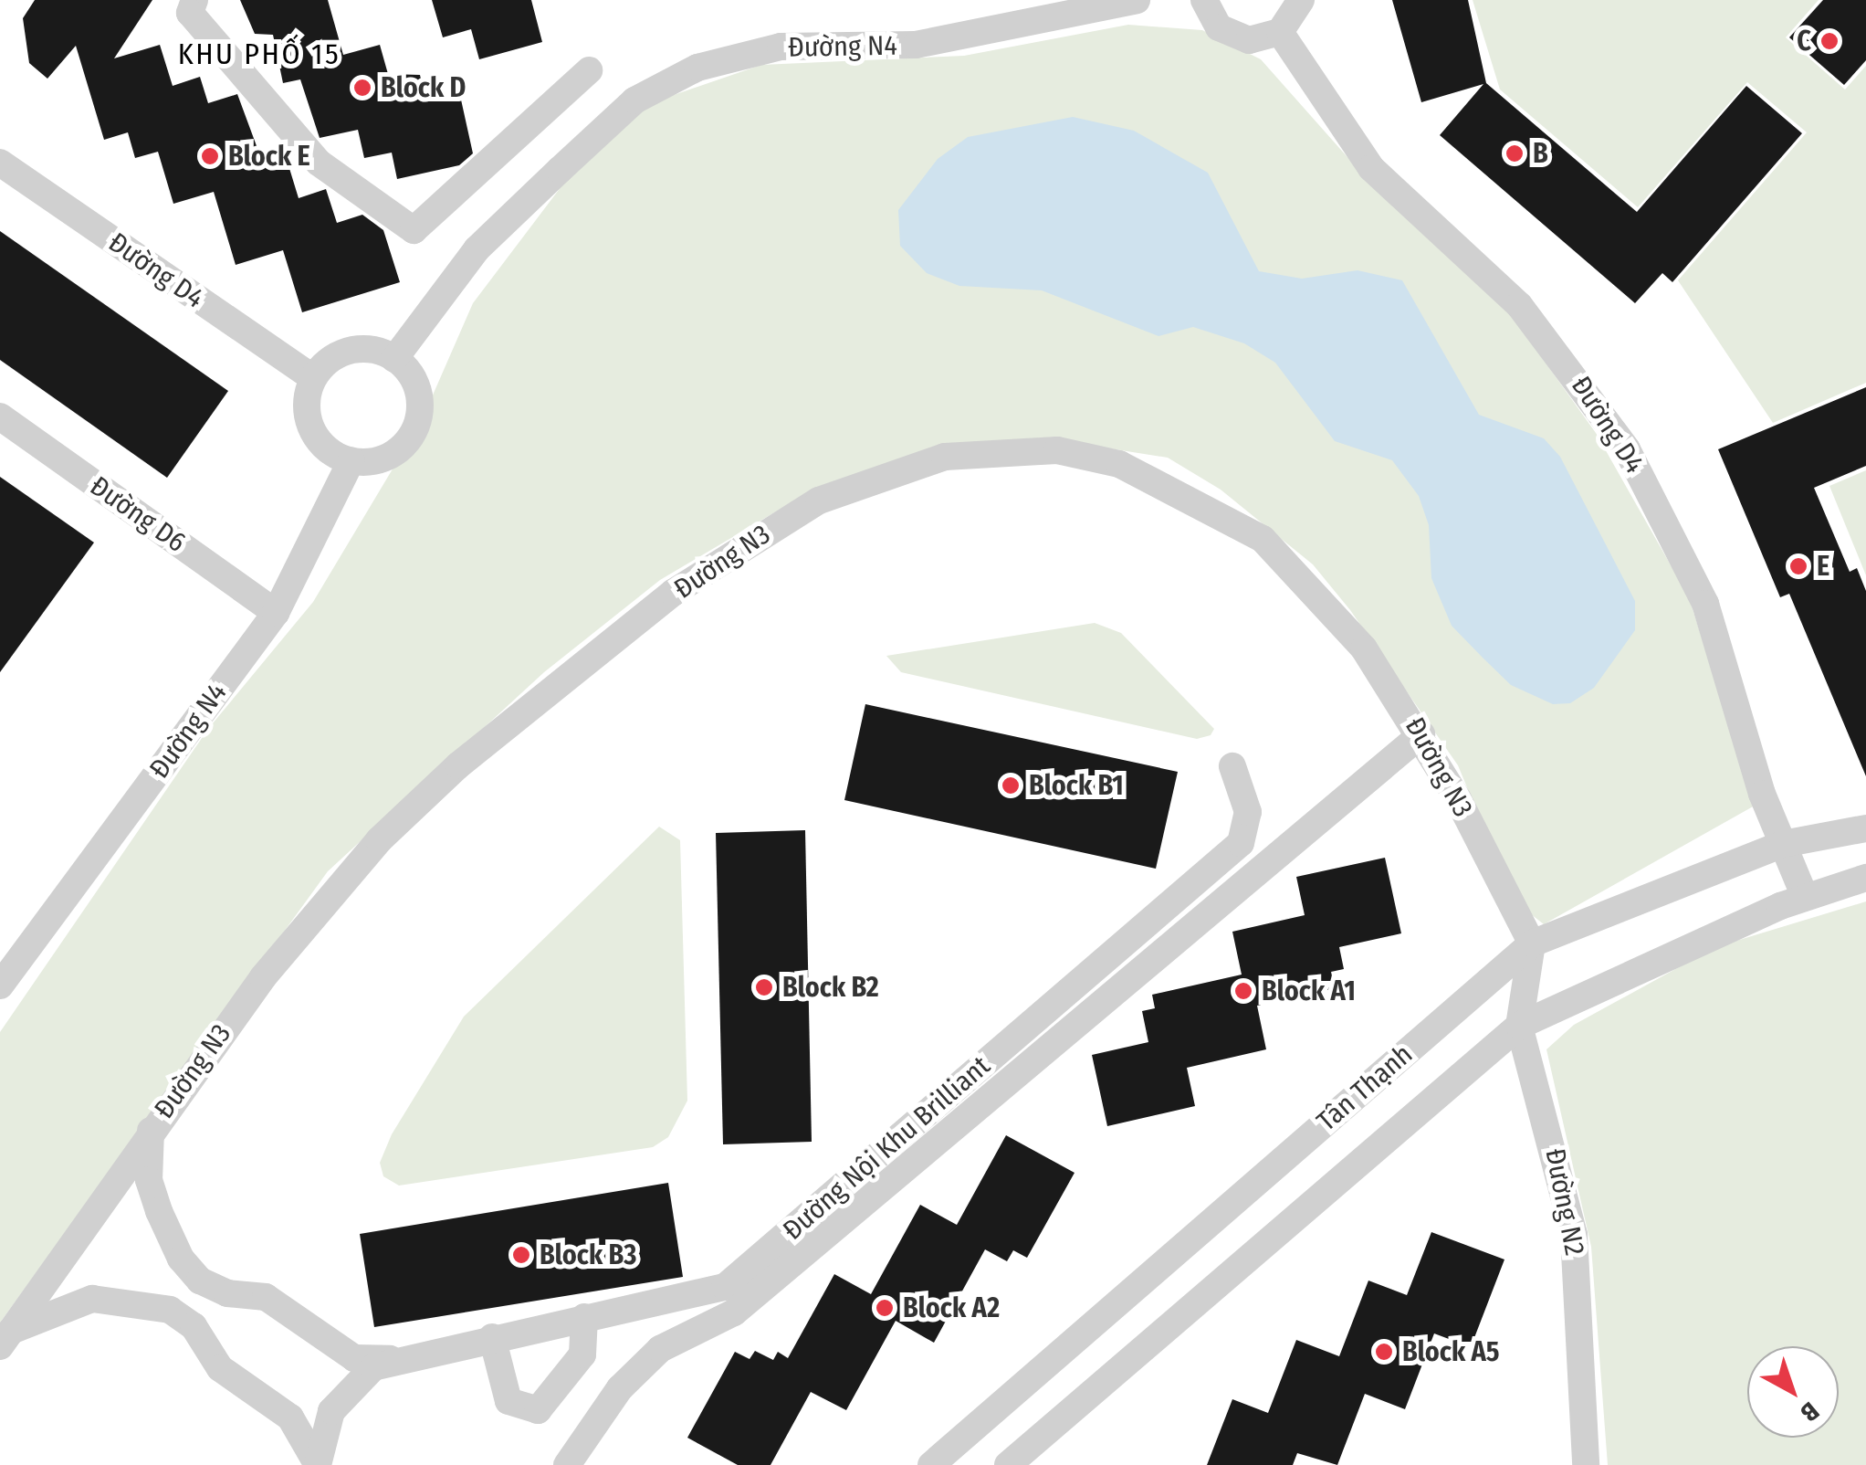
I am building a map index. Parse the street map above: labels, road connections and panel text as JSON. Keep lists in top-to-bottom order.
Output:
{
  "streets": {
    "street": [
      "Đường N4",
      "Đường D4",
      "Đường D6",
      "Đường N3",
      "Tân Thạnh",
      "Đường Nội Khu Brilliant",
      "Đường N2"
    ]
  },
  "crossings": [
    ["Đường N4", "Đường D4"],
    ["Đường N4", "Đường D6"],
    ["Đường D4", "Tân Thạnh"],
    ["Đường N3", "Tân Thạnh"],
    ["Đường N3", "Đường Nội Khu Brilliant"],
    ["Đường N3", "Đường N2"],
    ["Tân Thạnh", "Đường N2"]
  ],
  "districts": ["KHU PHỐ 15"],
  "places": [
    "C",
    "Block D",
    "B",
    "Block E",
    "E",
    "Block B1",
    "Block B2",
    "Block A1",
    "Block B3",
    "Block A2",
    "Block A5"
  ],
  "north": "bottom right"
}
